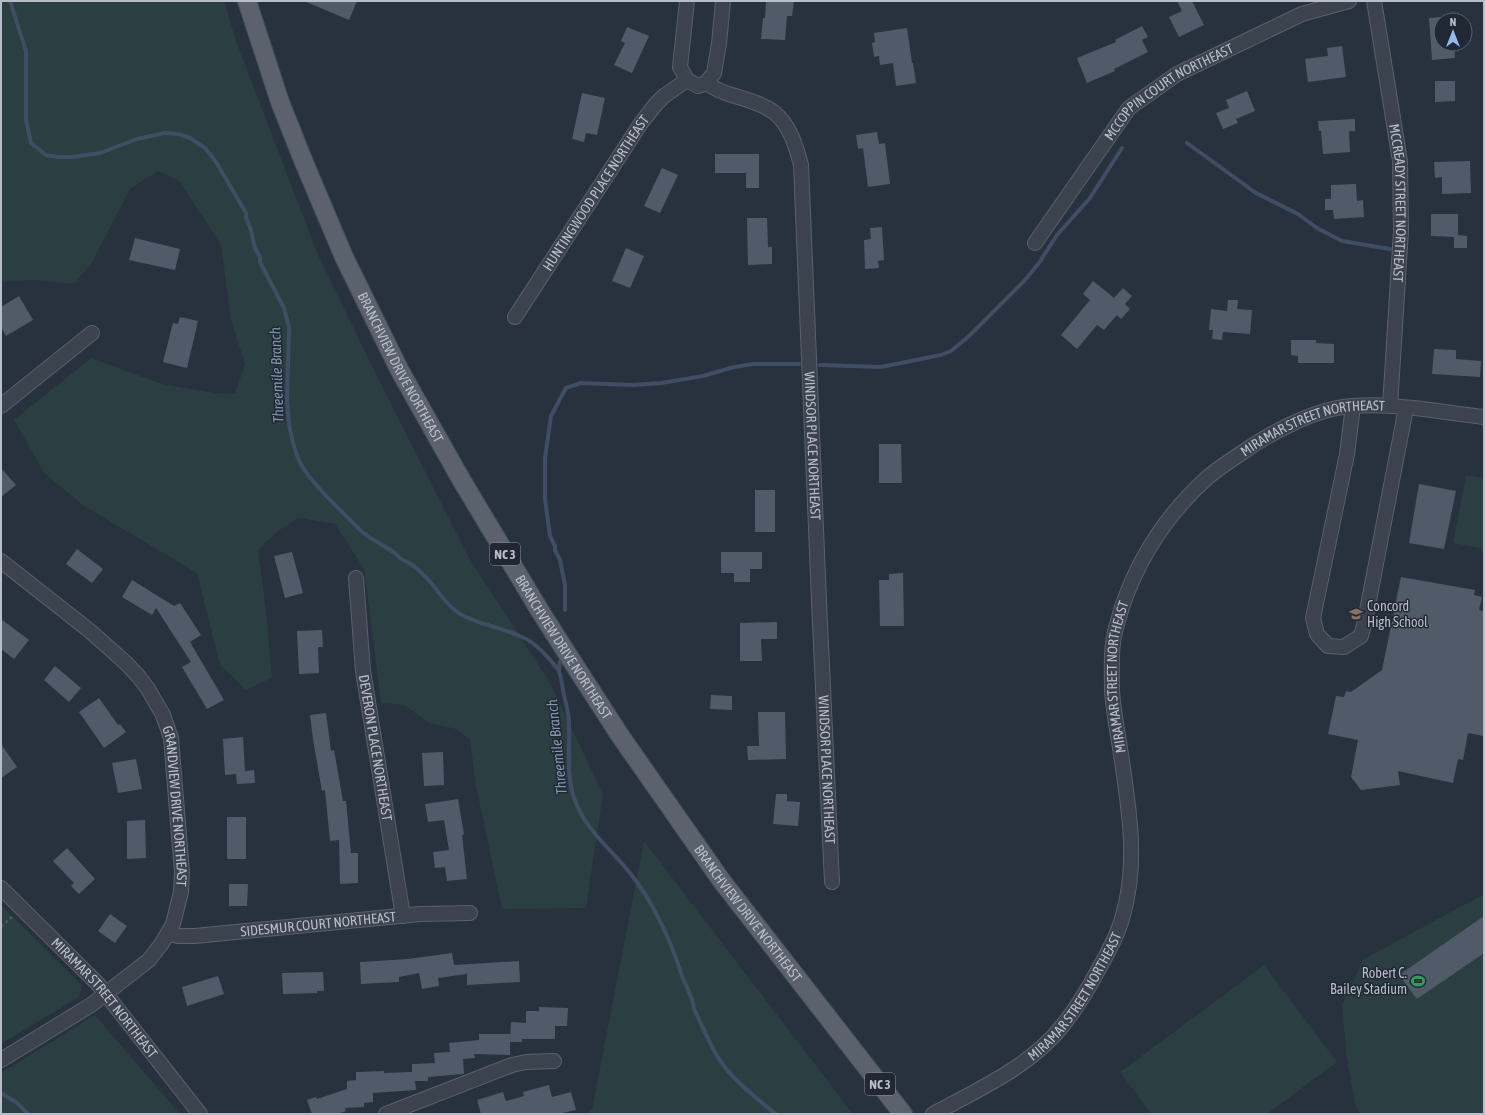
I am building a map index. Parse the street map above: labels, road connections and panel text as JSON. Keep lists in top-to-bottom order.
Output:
{
  "streets": {
    "main road": ["BRANCHVIEW DRIVE NORTHEAST", "NC 3"],
    "street": [
      "MCCOPPIN COURT NORTHEAST",
      "HUNTINGWOOD PLACE NORTHEAST",
      "MCCREADY STREET NORTHEAST",
      "MIRAMAR STREET NORTHEAST",
      "WINDSOR PLACE NORTHEAST",
      "DEVERON PLACE NORTHEAST",
      "GRANDVIEW DRIVE NORTHEAST",
      "SIDESMUR COURT NORTHEAST"
    ]
  },
  "crossings": [
    ["HUNTINGWOOD PLACE NORTHEAST", "WINDSOR PLACE NORTHEAST"],
    ["MCCREADY STREET NORTHEAST", "MIRAMAR STREET NORTHEAST"],
    ["MIRAMAR STREET NORTHEAST", "GRANDVIEW DRIVE NORTHEAST"],
    ["DEVERON PLACE NORTHEAST", "SIDESMUR COURT NORTHEAST"],
    ["GRANDVIEW DRIVE NORTHEAST", "SIDESMUR COURT NORTHEAST"]
  ],
  "water": ["Threemile Branch"],
  "places": {
    "school or university": ["Concord High School"],
    "sports": ["Robert C. Bailey Stadium"]
  },
  "north": "top"
}
